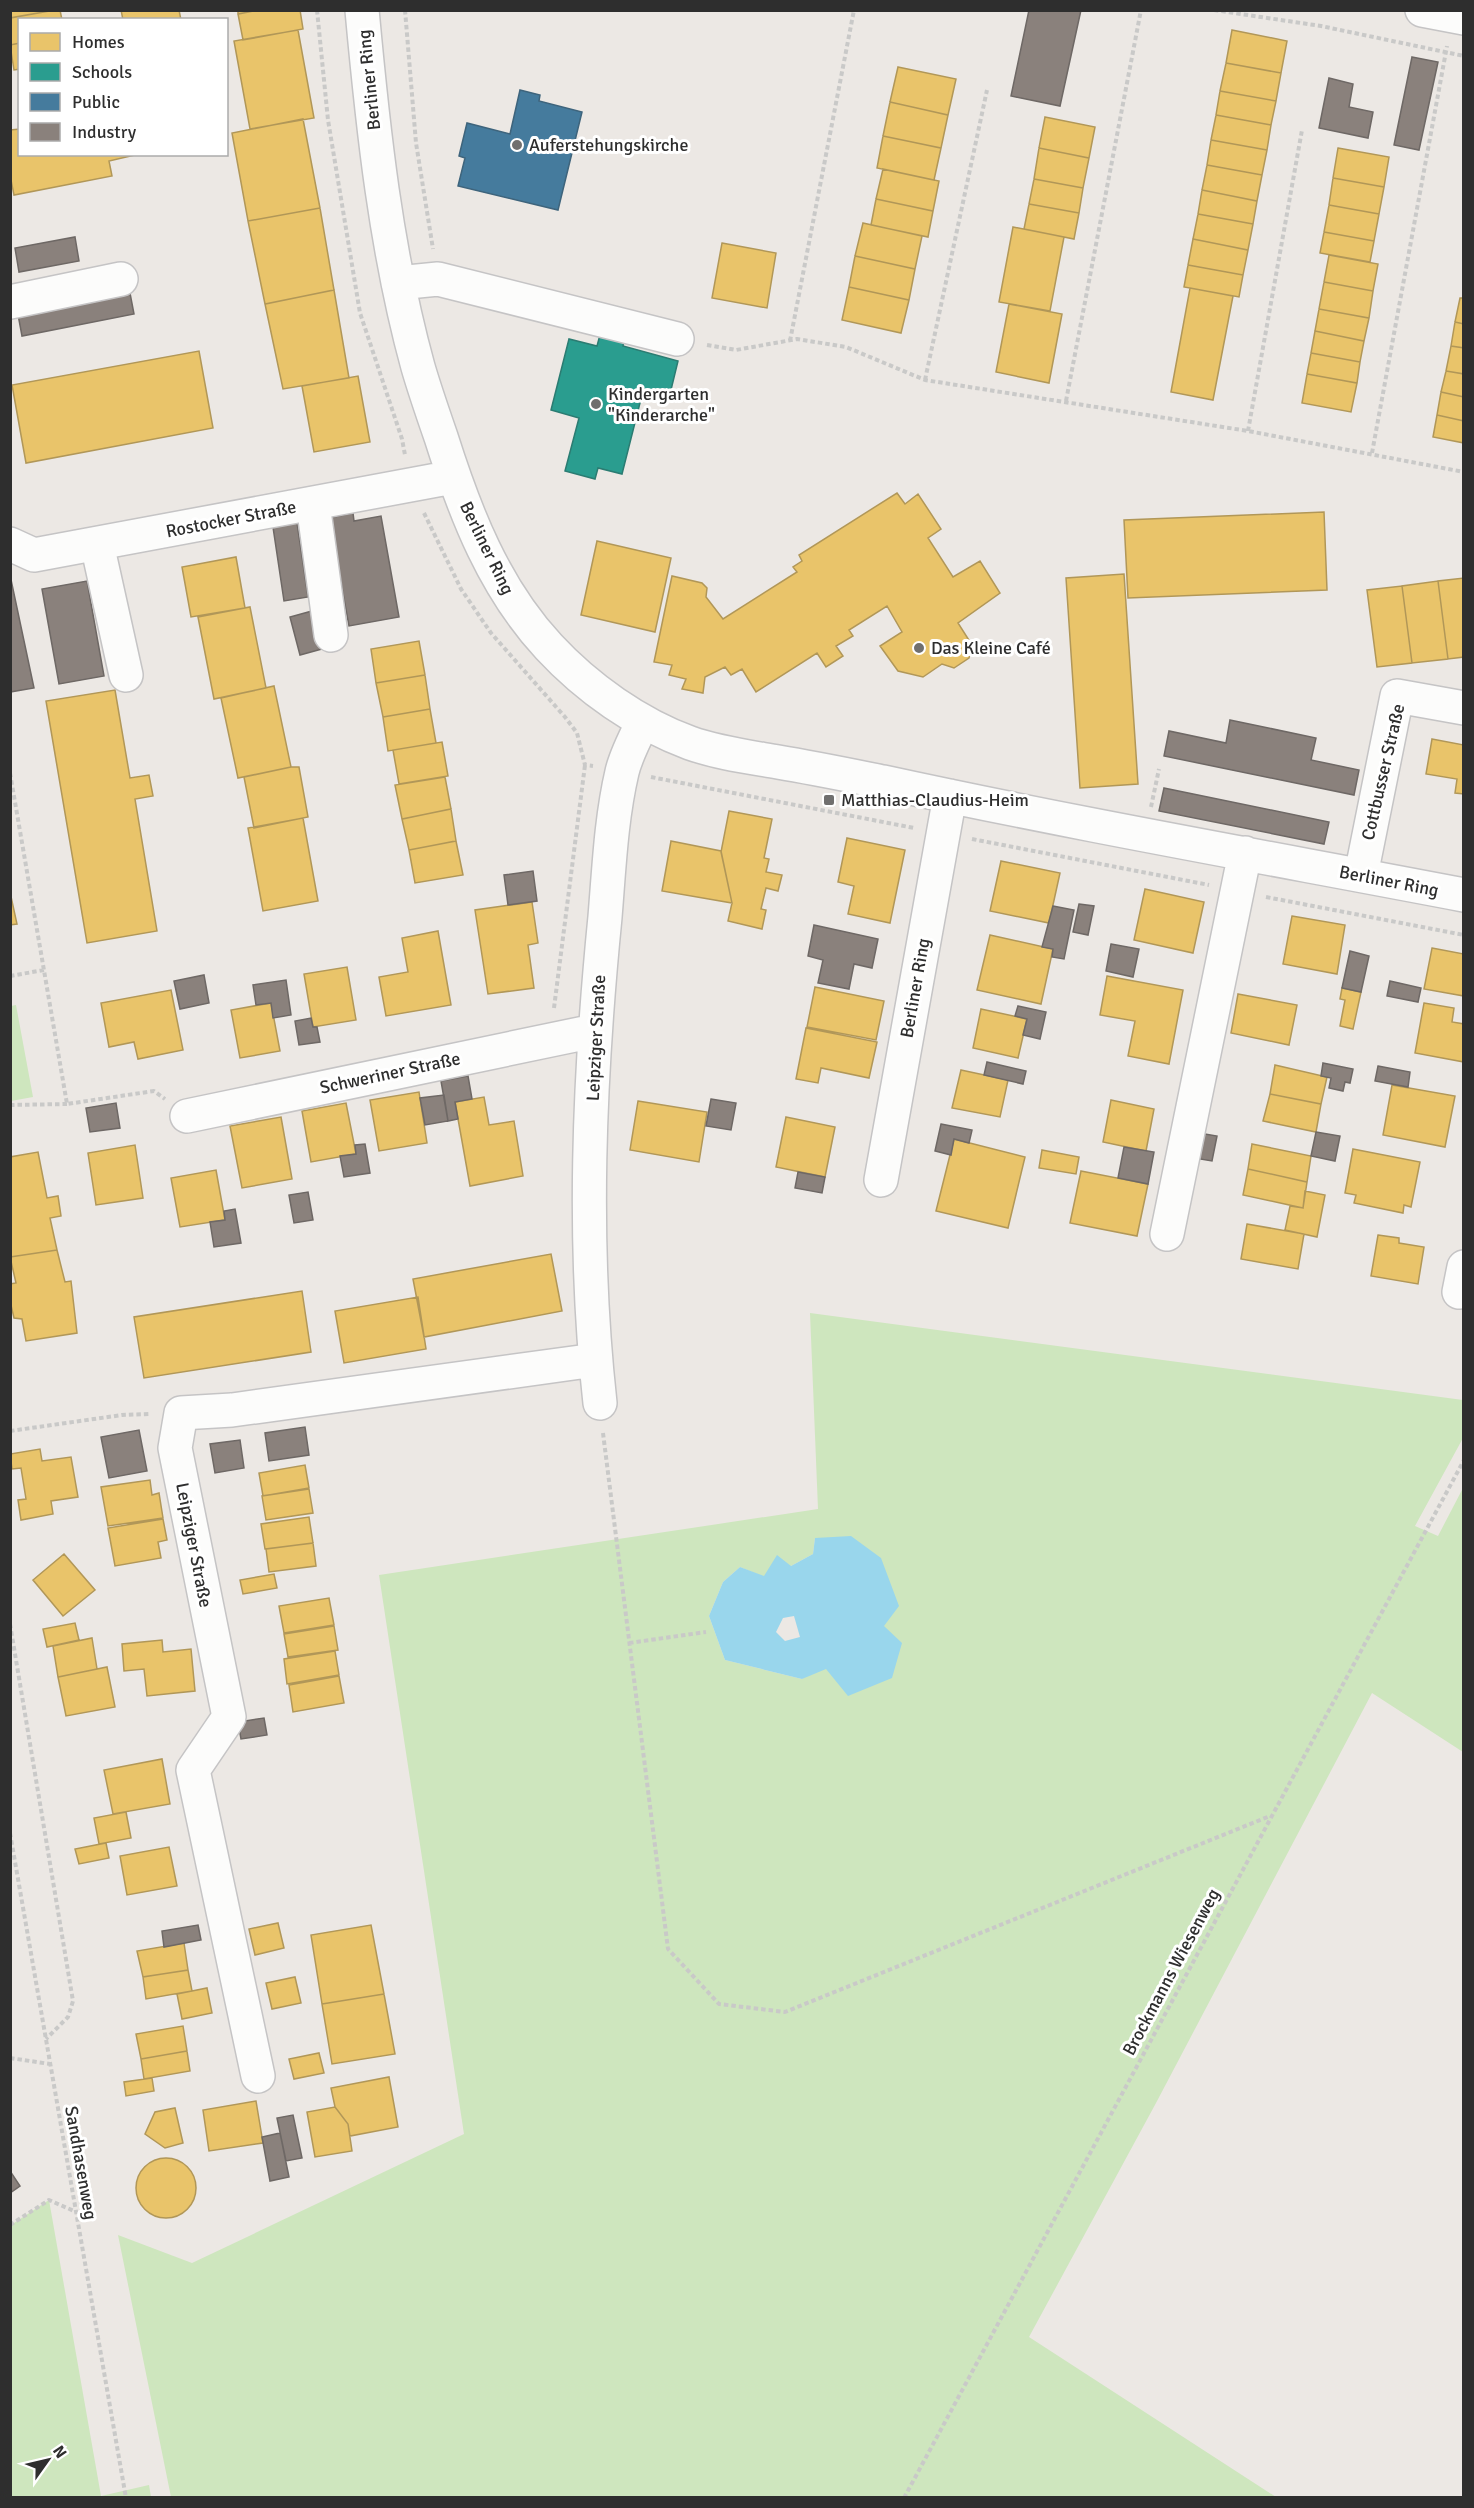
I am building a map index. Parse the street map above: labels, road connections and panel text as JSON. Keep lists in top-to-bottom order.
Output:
{
  "streets": {
    "street": [
      "Berliner Ring",
      "Rostocker Straße",
      "Cottbusser Straße",
      "Leipziger Straße",
      "Schweriner Straße"
    ],
    "path": ["Brockmanns Wiesenweg", "Sandhasenweg"]
  },
  "crossings": [
    ["Berliner Ring", "Rostocker Straße"],
    ["Berliner Ring", "Cottbusser Straße"],
    ["Berliner Ring", "Leipziger Straße"],
    ["Leipziger Straße", "Schweriner Straße"]
  ],
  "places": {
    "other": ["Auferstehungskirche", "Kindergarten \"Kinderarche\"", "Das Kleine Café"],
    "transit": ["Matthias-Claudius-Heim"]
  },
  "legend": [
    "Homes",
    "Schools",
    "Public",
    "Industry"
  ],
  "north": "top right"
}
